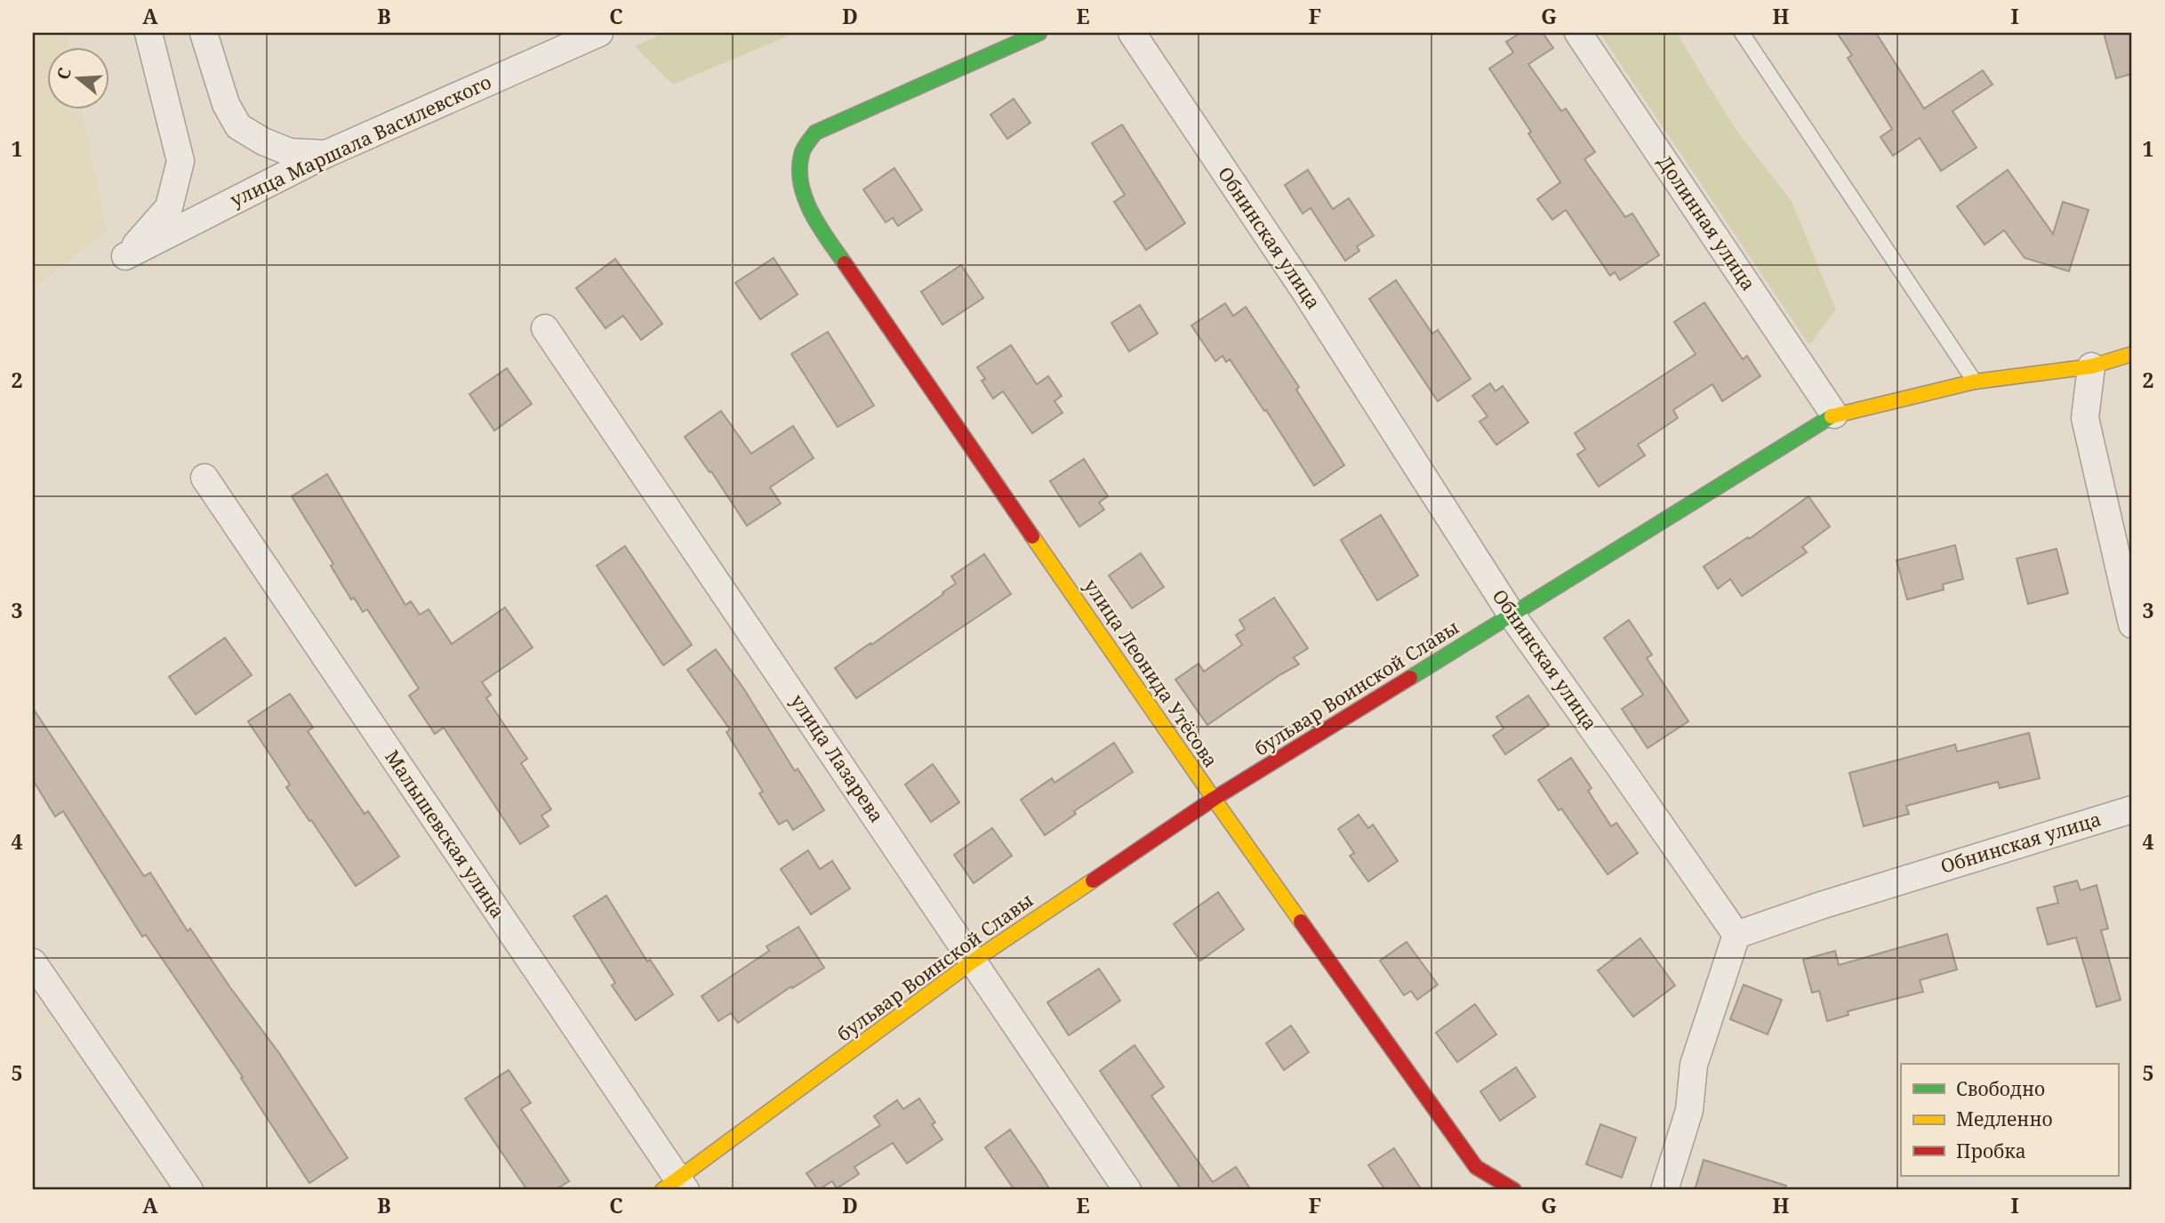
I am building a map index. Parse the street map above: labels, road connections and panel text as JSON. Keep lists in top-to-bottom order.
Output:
{
  "streets": {
    "street": [
      "улица Маршала Василевского",
      "Долинная улица",
      "Обнинская улица",
      "улица Леонида Утёсова",
      "бульвар Воинской Славы",
      "улица Лазарева",
      "Малышевская улица"
    ]
  },
  "crossings": [
    ["Долинная улица", "бульвар Воинской Славы"],
    ["Обнинская улица", "бульвар Воинской Славы"],
    ["улица Леонида Утёсова", "бульвар Воинской Славы"],
    ["бульвар Воинской Славы", "улица Лазарева"],
    ["бульвар Воинской Славы", "Малышевская улица"]
  ],
  "legend": ["Свободно", "Медленно", "Пробка"],
  "north": "left",
  "grid": {
    "columns": [
      "A",
      "B",
      "C",
      "D",
      "E",
      "F",
      "G",
      "H",
      "I"
    ],
    "rows": [
      "1",
      "2",
      "3",
      "4",
      "5"
    ]
  }
}
